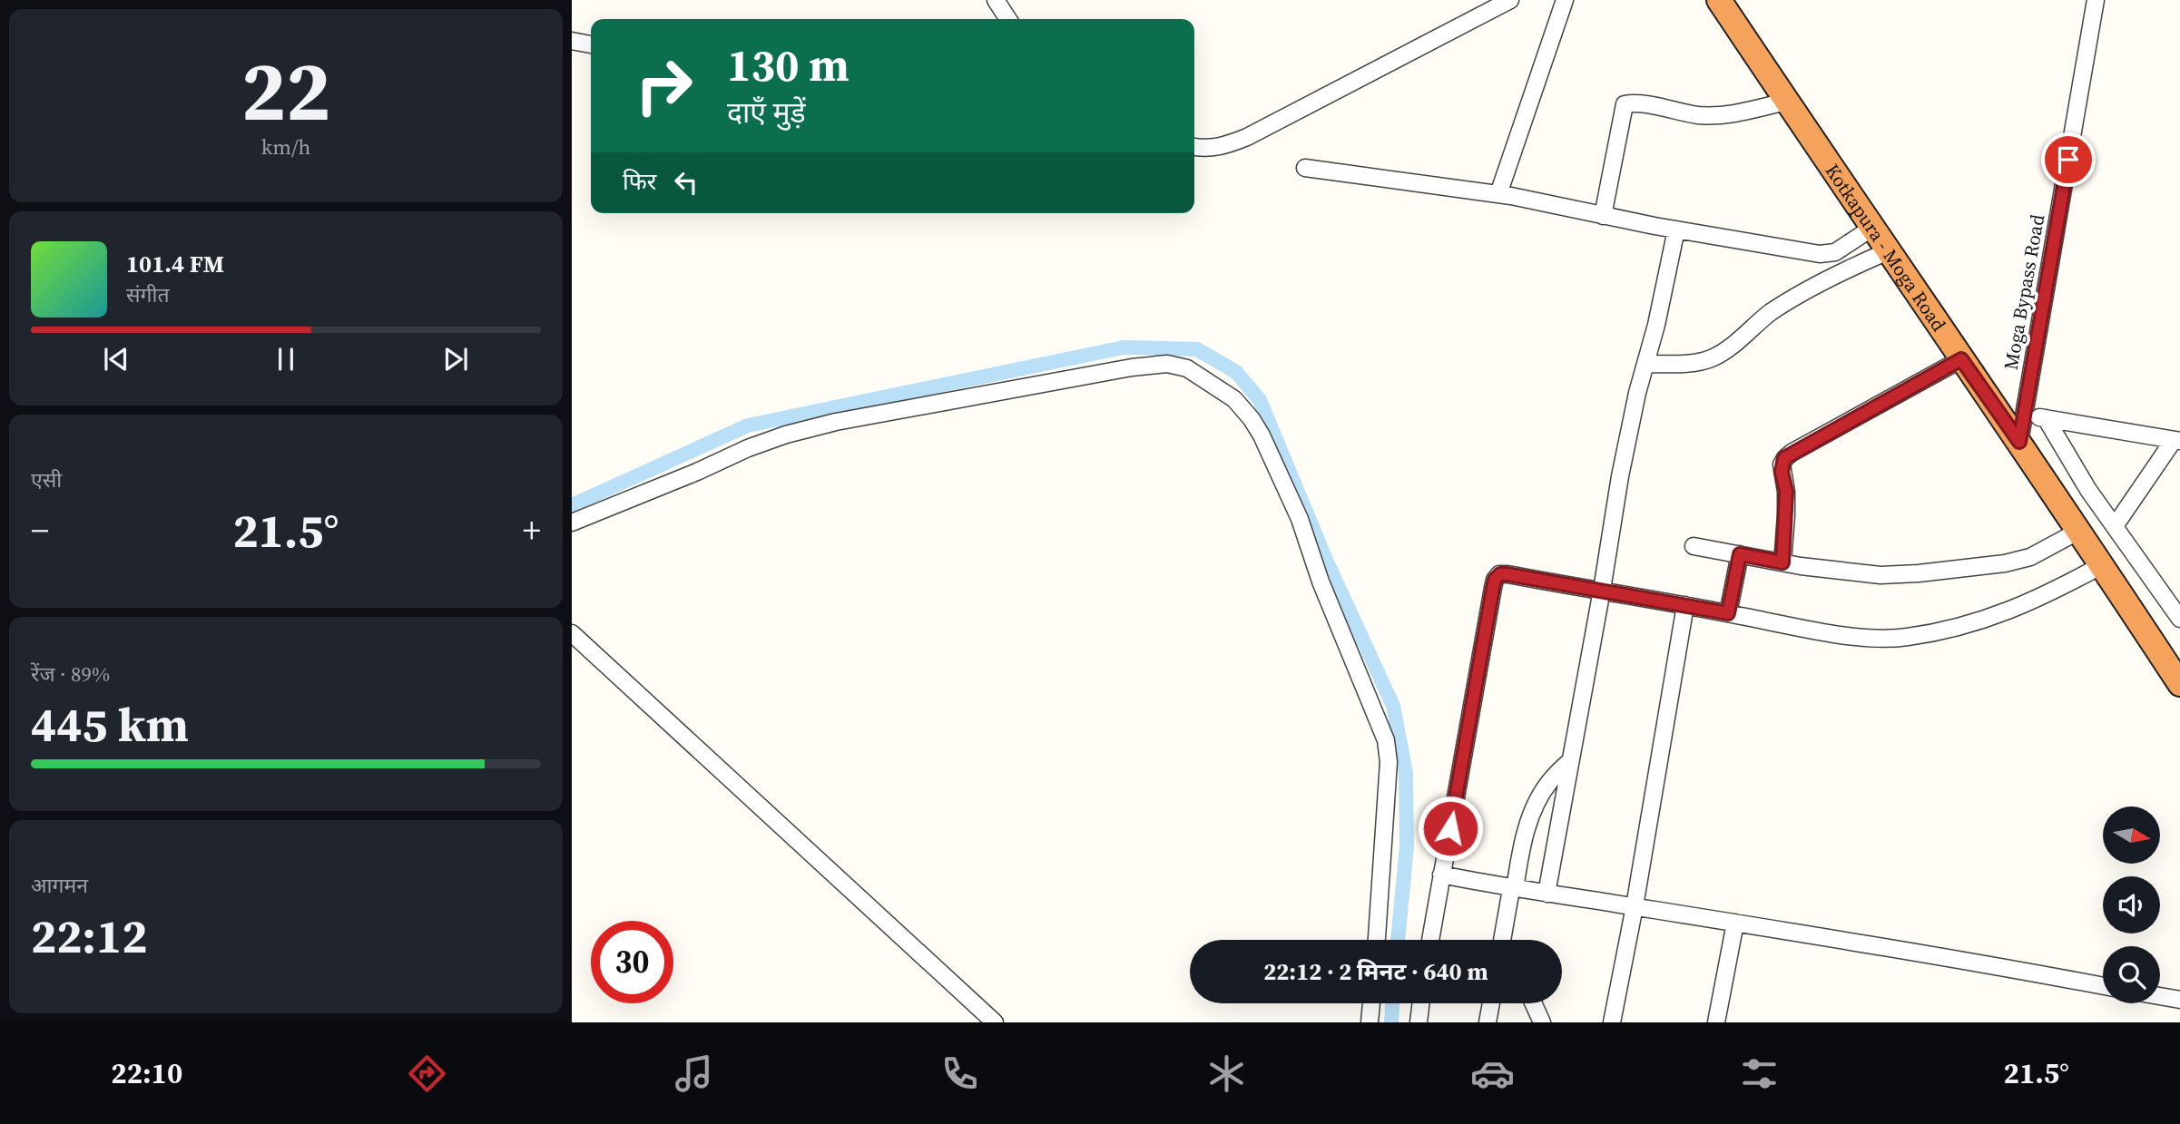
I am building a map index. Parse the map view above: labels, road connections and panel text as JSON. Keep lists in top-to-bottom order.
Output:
{
  "streets": {
    "highway": ["Kotkapura - Moga Road"],
    "street": ["Moga Bypass Road"]
  },
  "crossings": [
    ["Kotkapura - Moga Road", "Moga Bypass Road"]
  ],
  "north": "right",
  "page": {
    "tile": [
      ["22", "km/h"],
      "एसी",
      ["रेंज · 89%", "445 km"],
      ["आगमन", "22:12"]
    ],
    "turn": ["130 m", "दाएँ मुड़ें"],
    "then": "फिर",
    "song": ["101.4 FM", "संगीत"],
    "heat": ["−", "21.5°", "+"],
    "limit": "30",
    "trip": "22:12 · 2 मिनट · 640 m",
    "tabs": ["22:10", "21.5°"]
  }
}
